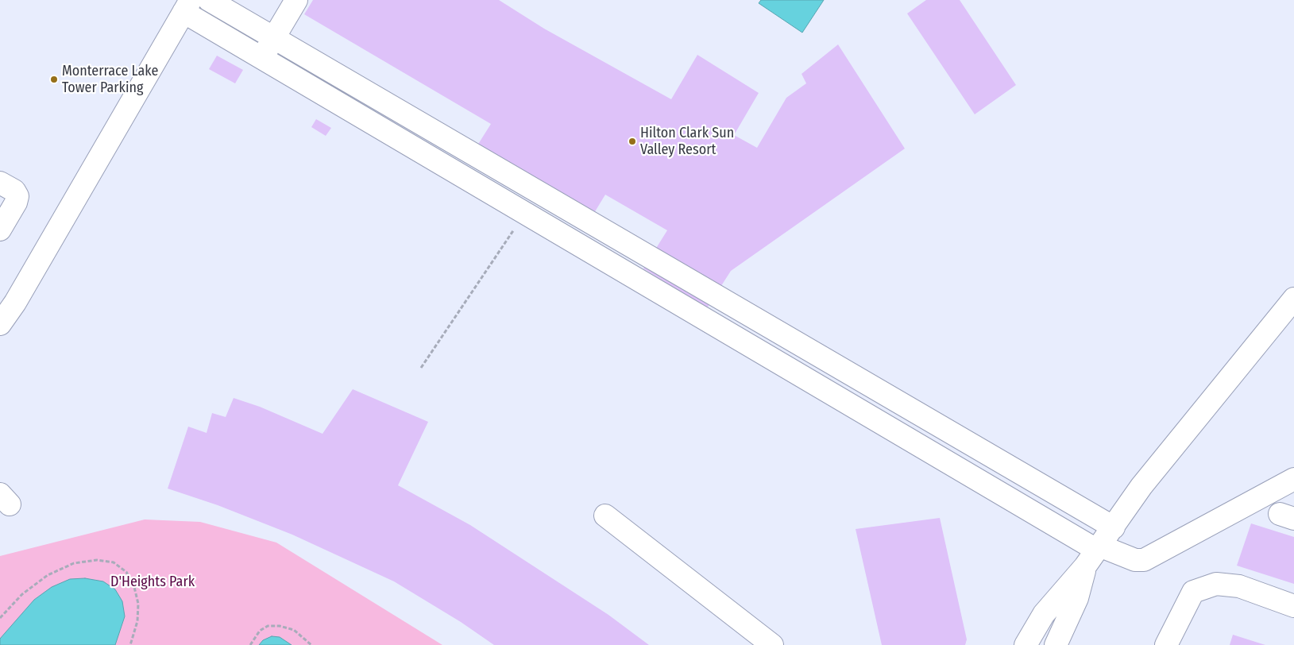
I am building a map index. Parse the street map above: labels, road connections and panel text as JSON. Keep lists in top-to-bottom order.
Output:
{
  "parks": ["D'Heights Park"],
  "places": ["Monterrace Lake Tower Parking", "Hilton Clark Sun Valley Resort"]
}
